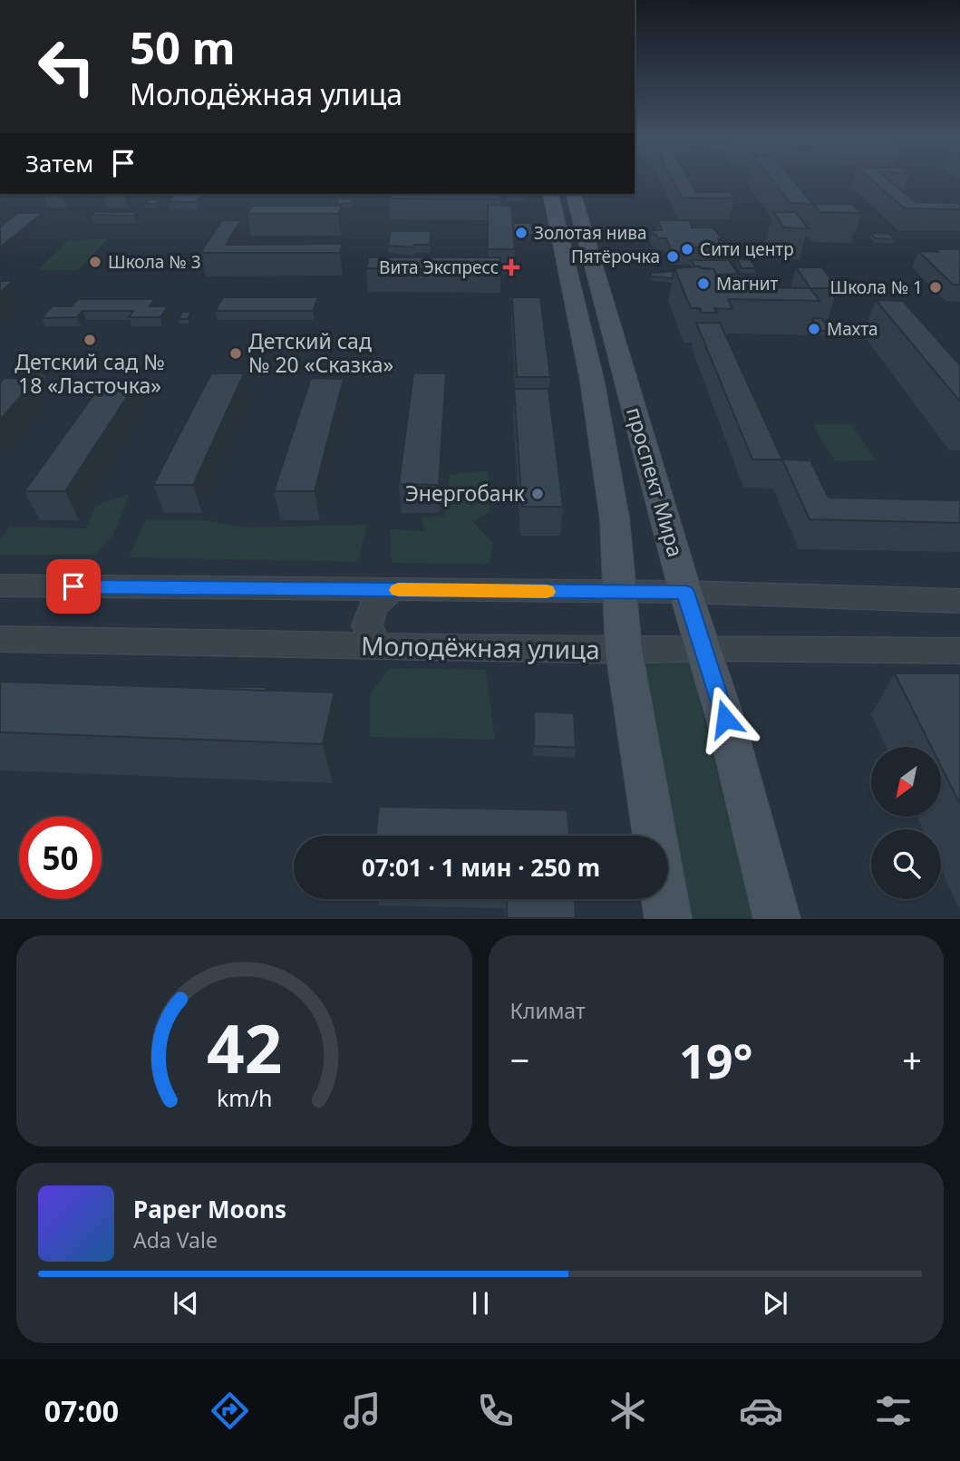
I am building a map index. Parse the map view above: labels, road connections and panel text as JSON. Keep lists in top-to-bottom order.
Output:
{
  "streets": {
    "main road": ["проспект Мира"],
    "street": ["Молодёжная улица"]
  },
  "crossings": [
    ["проспект Мира", "Молодёжная улица"]
  ],
  "places": {
    "other": [
      "Золотая нива",
      "Сити центр",
      "Пятёрочка",
      "Школа № 3",
      "Магнит",
      "Школа № 1",
      "Махта",
      "Детский сад № 18 «Ласточка»",
      "Детский сад № 20 «Сказка»",
      "Энергобанк"
    ],
    "health": ["Вита Экспресс"]
  },
  "north": "bottom left",
  "page": {
    "turn": ["50 m", "Молодёжная улица"],
    "then": "Затем",
    "limit": "50",
    "trip": "07:01 · 1 мин · 250 m",
    "tile": "Климат",
    "heat": ["−", "19°", "+"],
    "song": ["Paper Moons", "Ada Vale"],
    "tabs": "07:00",
    "gauge": ["42", "km/h"]
  }
}
